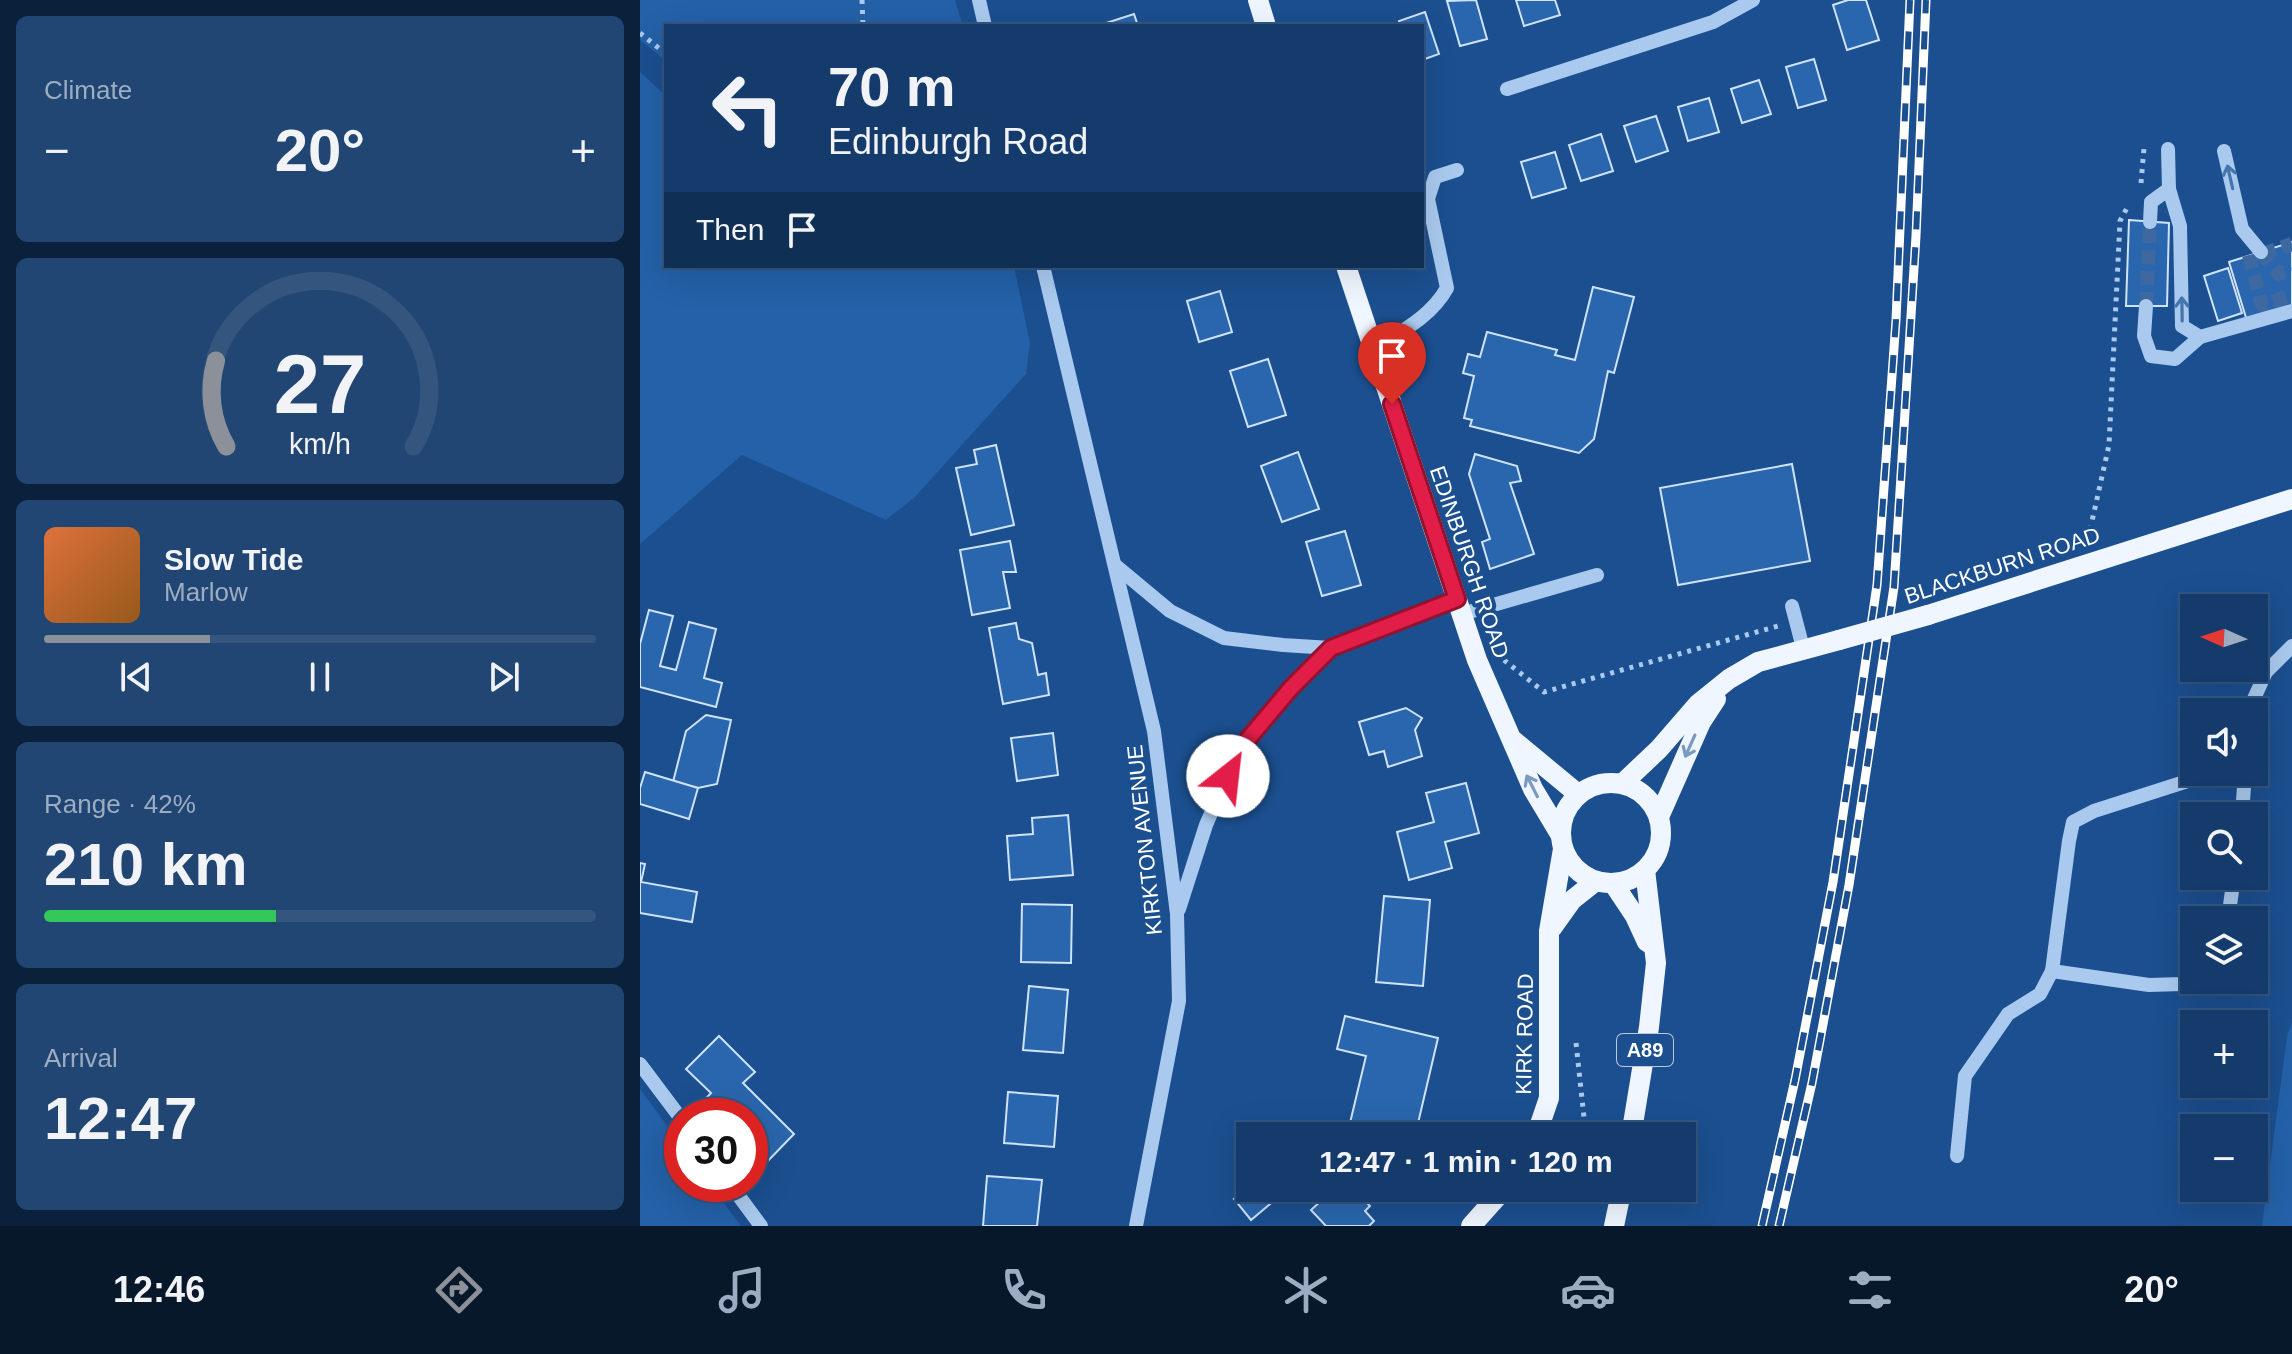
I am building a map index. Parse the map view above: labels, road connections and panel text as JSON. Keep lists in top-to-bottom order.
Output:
{
  "streets": {
    "main road": [
      "EDINBURGH ROAD",
      "BLACKBURN ROAD",
      "KIRK ROAD",
      "A89"
    ],
    "street": ["KIRKTON AVENUE"]
  },
  "crossings": [
    ["EDINBURGH ROAD", "BLACKBURN ROAD"],
    ["EDINBURGH ROAD", "KIRK ROAD"],
    ["EDINBURGH ROAD", "A89"],
    ["BLACKBURN ROAD", "KIRK ROAD"],
    ["BLACKBURN ROAD", "A89"],
    ["KIRK ROAD", "A89"]
  ],
  "north": "left",
  "page": {
    "tile": [
      "Climate",
      ["Range · 42%", "210 km"],
      ["Arrival", "12:47"]
    ],
    "turn": ["70 m", "Edinburgh Road"],
    "heat": ["−", "20°", "+"],
    "then": "Then",
    "song": ["Slow Tide", "Marlow"],
    "map_buttons": ["+", "−"],
    "limit": "30",
    "trip": "12:47 · 1 min · 120 m",
    "tabs": ["12:46", "20°"],
    "gauge": ["27", "km/h"]
  }
}
